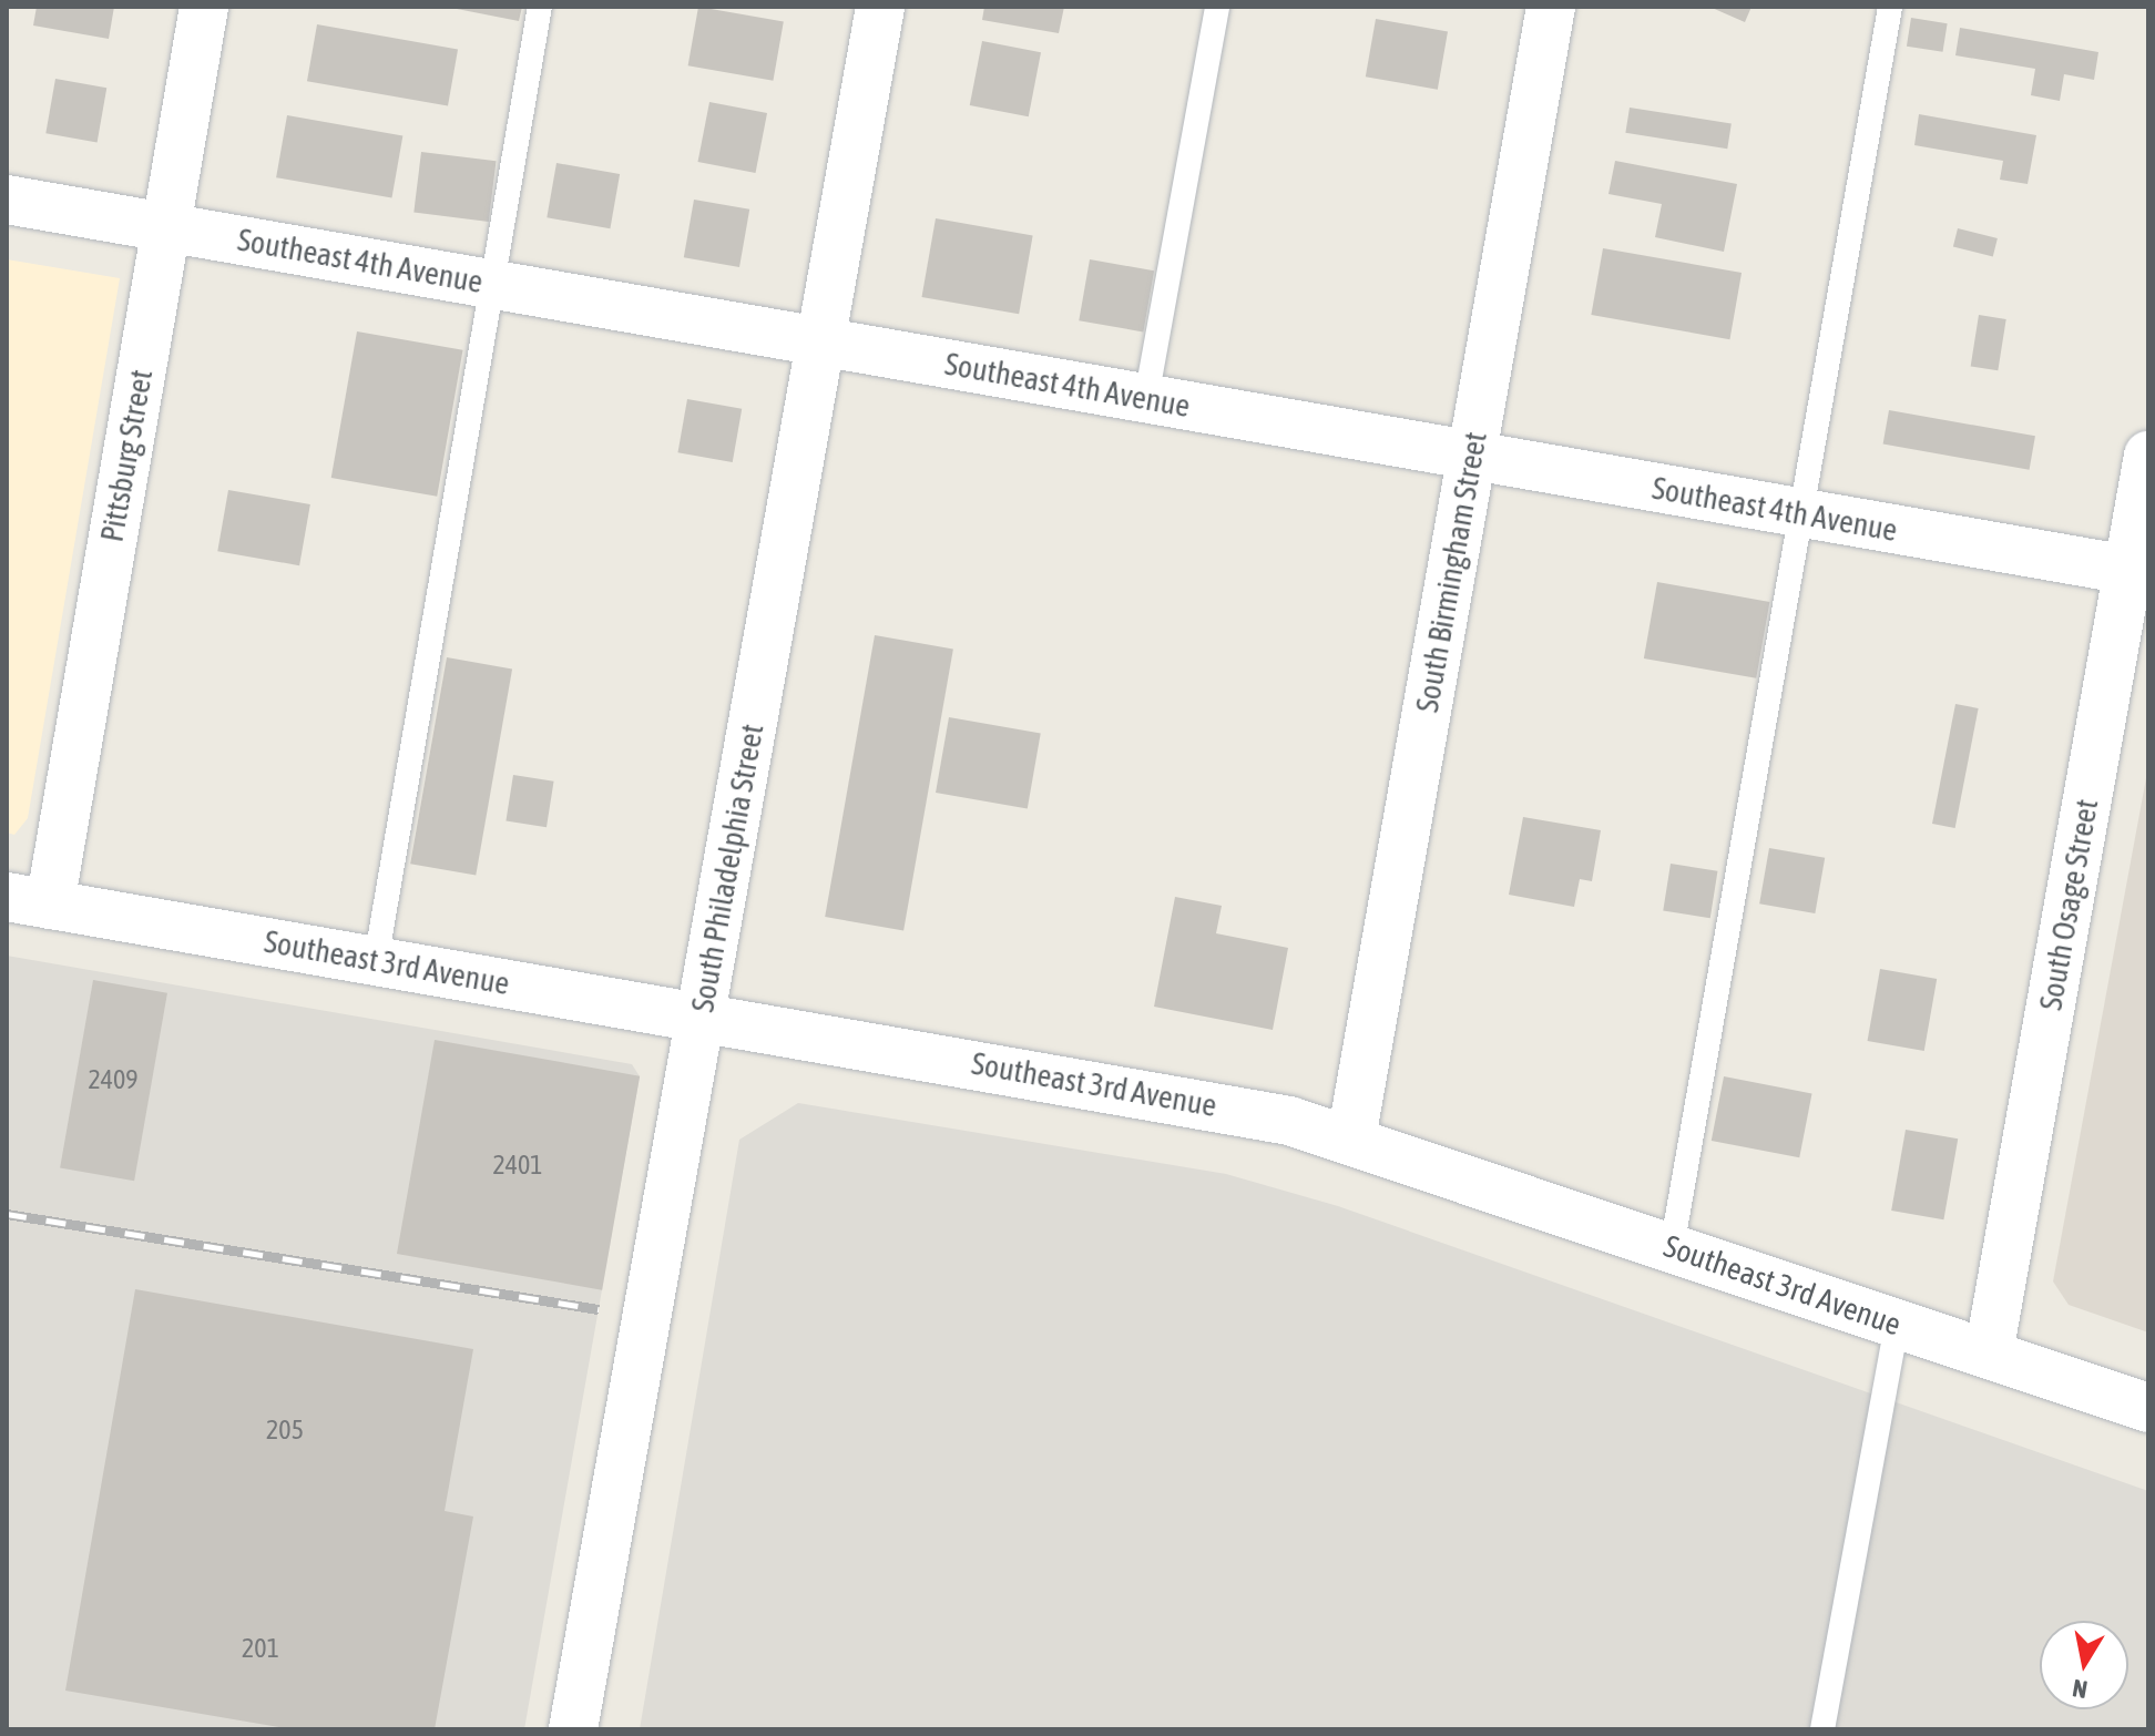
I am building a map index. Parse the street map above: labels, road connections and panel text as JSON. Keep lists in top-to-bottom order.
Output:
{
  "streets": {
    "street": [
      "Southeast 4th Avenue",
      "Pittsburg Street",
      "South Birmingham Street",
      "South Philadelphia Street",
      "South Osage Street",
      "Southeast 3rd Avenue"
    ]
  },
  "crossings": [
    ["Southeast 4th Avenue", "Pittsburg Street"],
    ["Southeast 4th Avenue", "South Birmingham Street"],
    ["Southeast 4th Avenue", "South Philadelphia Street"],
    ["Southeast 4th Avenue", "South Osage Street"],
    ["Pittsburg Street", "Southeast 3rd Avenue"],
    ["South Birmingham Street", "Southeast 3rd Avenue"],
    ["South Philadelphia Street", "Southeast 3rd Avenue"],
    ["South Osage Street", "Southeast 3rd Avenue"]
  ],
  "house_numbers": [
    "2409",
    "2401",
    "205",
    "201"
  ],
  "north": "bottom"
}
